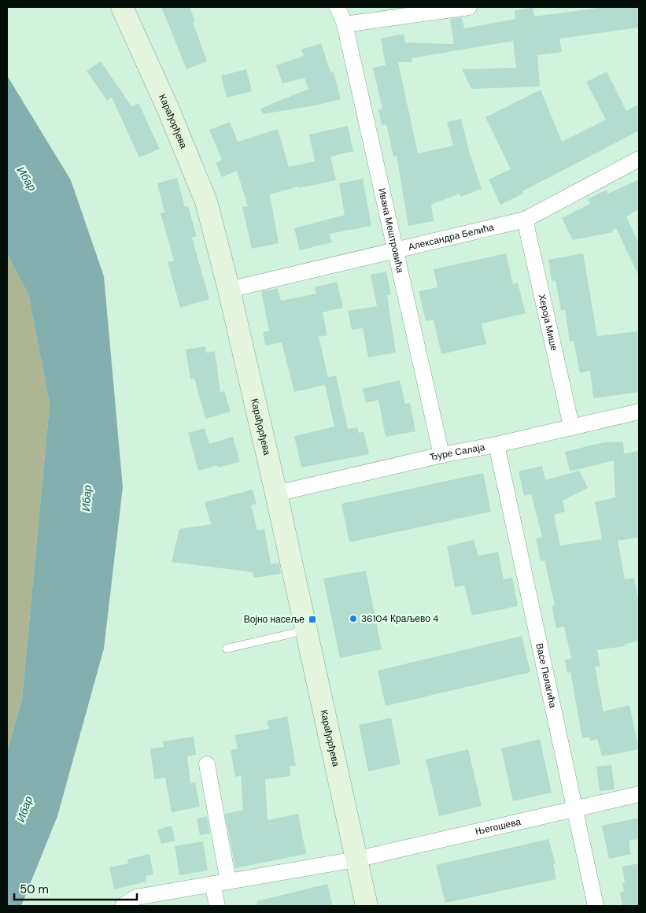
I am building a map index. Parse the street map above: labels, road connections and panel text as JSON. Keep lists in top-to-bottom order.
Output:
{
  "streets": {
    "street": [
      "Карађорђева",
      "Ивана Мештровића",
      "Александра Белића",
      "Хероја Мише",
      "Ђуре Салаја",
      "Васе Пелагића",
      "Његошева"
    ]
  },
  "crossings": [
    ["Карађорђева", "Александра Белића"],
    ["Карађорђева", "Ђуре Салаја"],
    ["Карађорђева", "Његошева"],
    ["Ивана Мештровића", "Александра Белића"],
    ["Ивана Мештровића", "Ђуре Салаја"],
    ["Александра Белића", "Хероја Мише"],
    ["Хероја Мише", "Ђуре Салаја"],
    ["Ђуре Салаја", "Васе Пелагића"],
    ["Васе Пелагића", "Његошева"]
  ],
  "water": ["Ибар"],
  "places": {
    "other": ["36104 Краљево 4"],
    "transit": ["Војно насеље"]
  },
  "scale_bar": "50 m"
}
